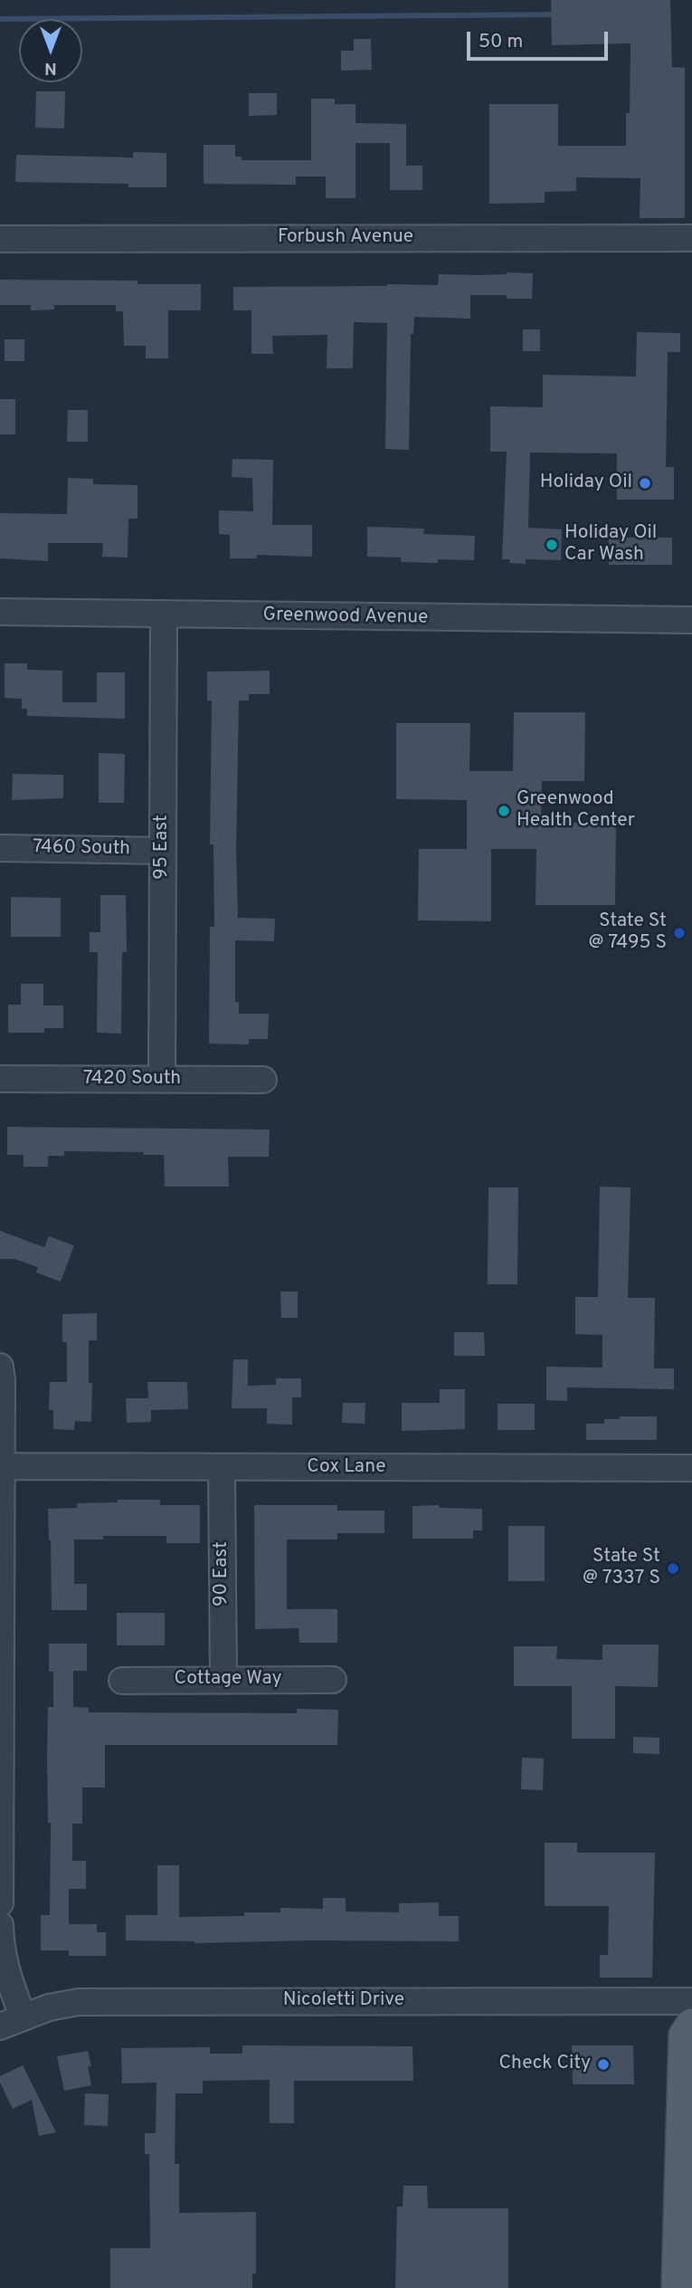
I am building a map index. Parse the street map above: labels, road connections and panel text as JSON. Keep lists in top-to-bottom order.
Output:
{
  "streets": {
    "street": [
      "Forbush Avenue",
      "Greenwood Avenue",
      "95 East",
      "7460 South",
      "7420 South",
      "Cox Lane",
      "90 East",
      "Cottage Way",
      "Nicoletti Drive"
    ]
  },
  "crossings": [
    ["Greenwood Avenue", "95 East"],
    ["95 East", "7460 South"],
    ["95 East", "7420 South"],
    ["Cox Lane", "90 East"],
    ["90 East", "Cottage Way"]
  ],
  "places": [
    "Holiday Oil",
    "Holiday Oil Car Wash",
    "Greenwood Health Center",
    "State St @ 7495 S",
    "State St @ 7337 S",
    "Check City"
  ],
  "scale_bar": "50 m",
  "north": "bottom"
}
